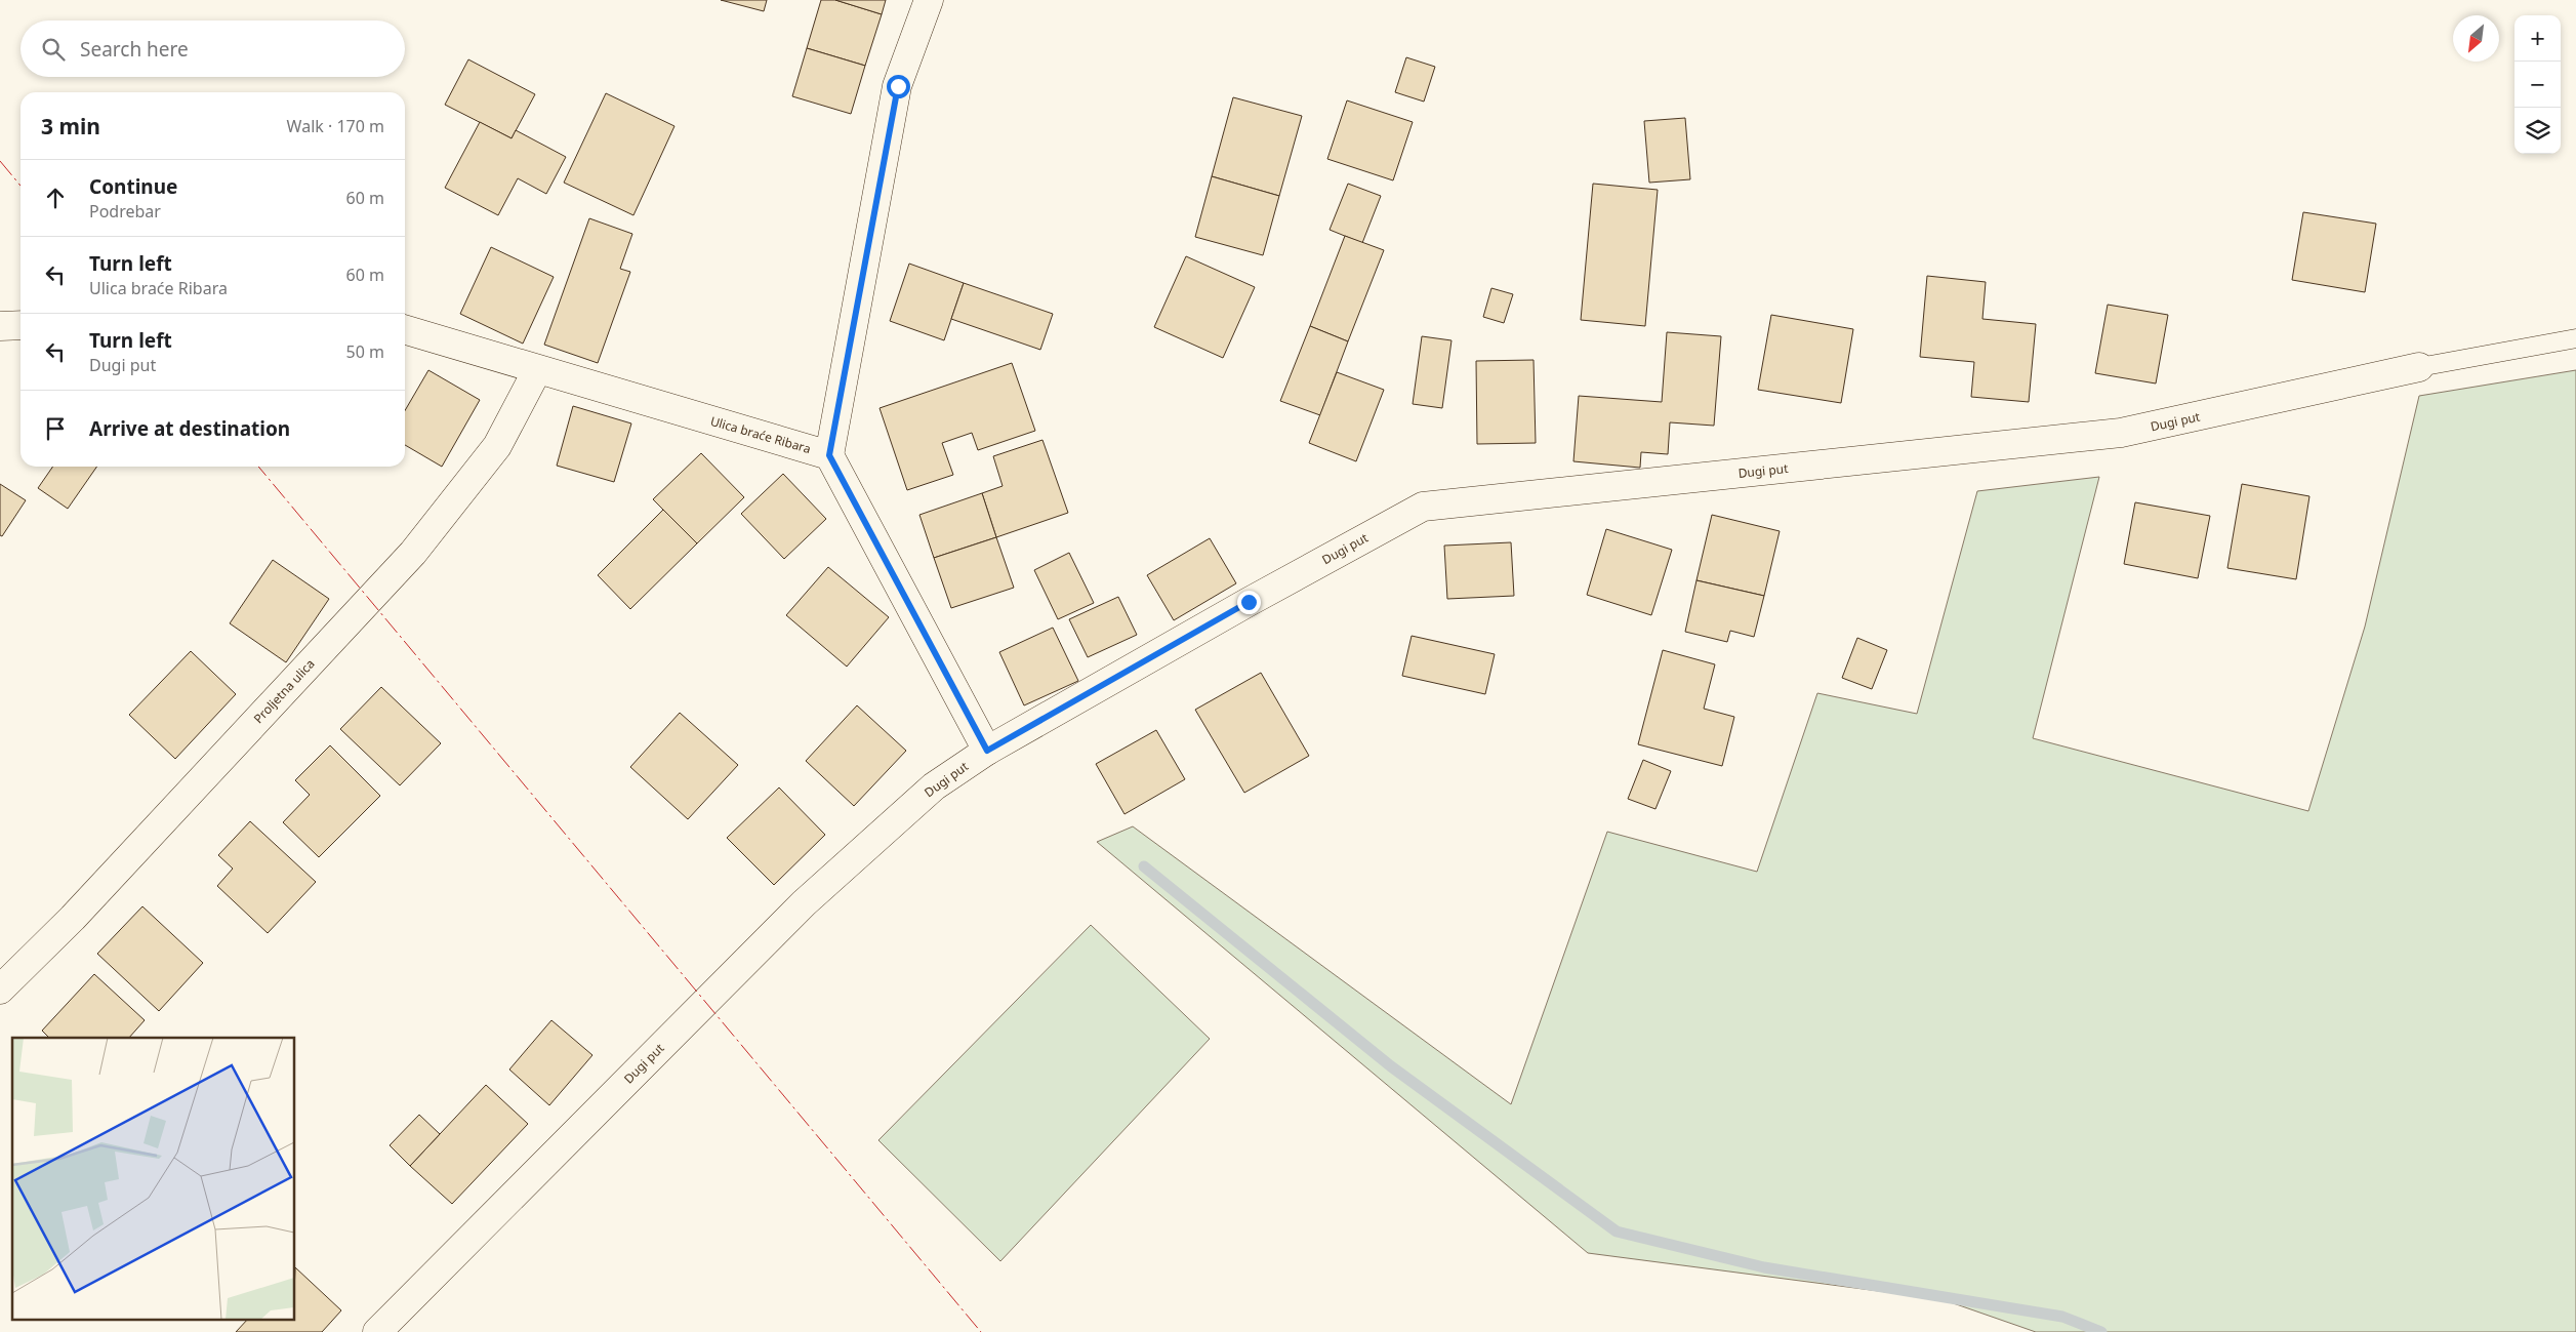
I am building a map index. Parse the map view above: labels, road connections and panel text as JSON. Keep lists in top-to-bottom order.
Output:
{
  "streets": {
    "street": ["Dugi put", "Ulica braće Ribara", "Proljetna ulica"]
  },
  "crossings": [
    ["Ulica braće Ribara", "Proljetna ulica"]
  ],
  "north": "bottom left",
  "page": {
    "map_buttons": ["+", "−"],
    "search": "Search here",
    "heading": ["3 min", "Walk · 170 m"],
    "list": [
      ["Continue", "Podrebar", "60 m"],
      ["Turn left", "Ulica braće Ribara", "60 m"],
      ["Turn left", "Dugi put", "50 m"],
      "Arrive at destination"
    ]
  }
}
